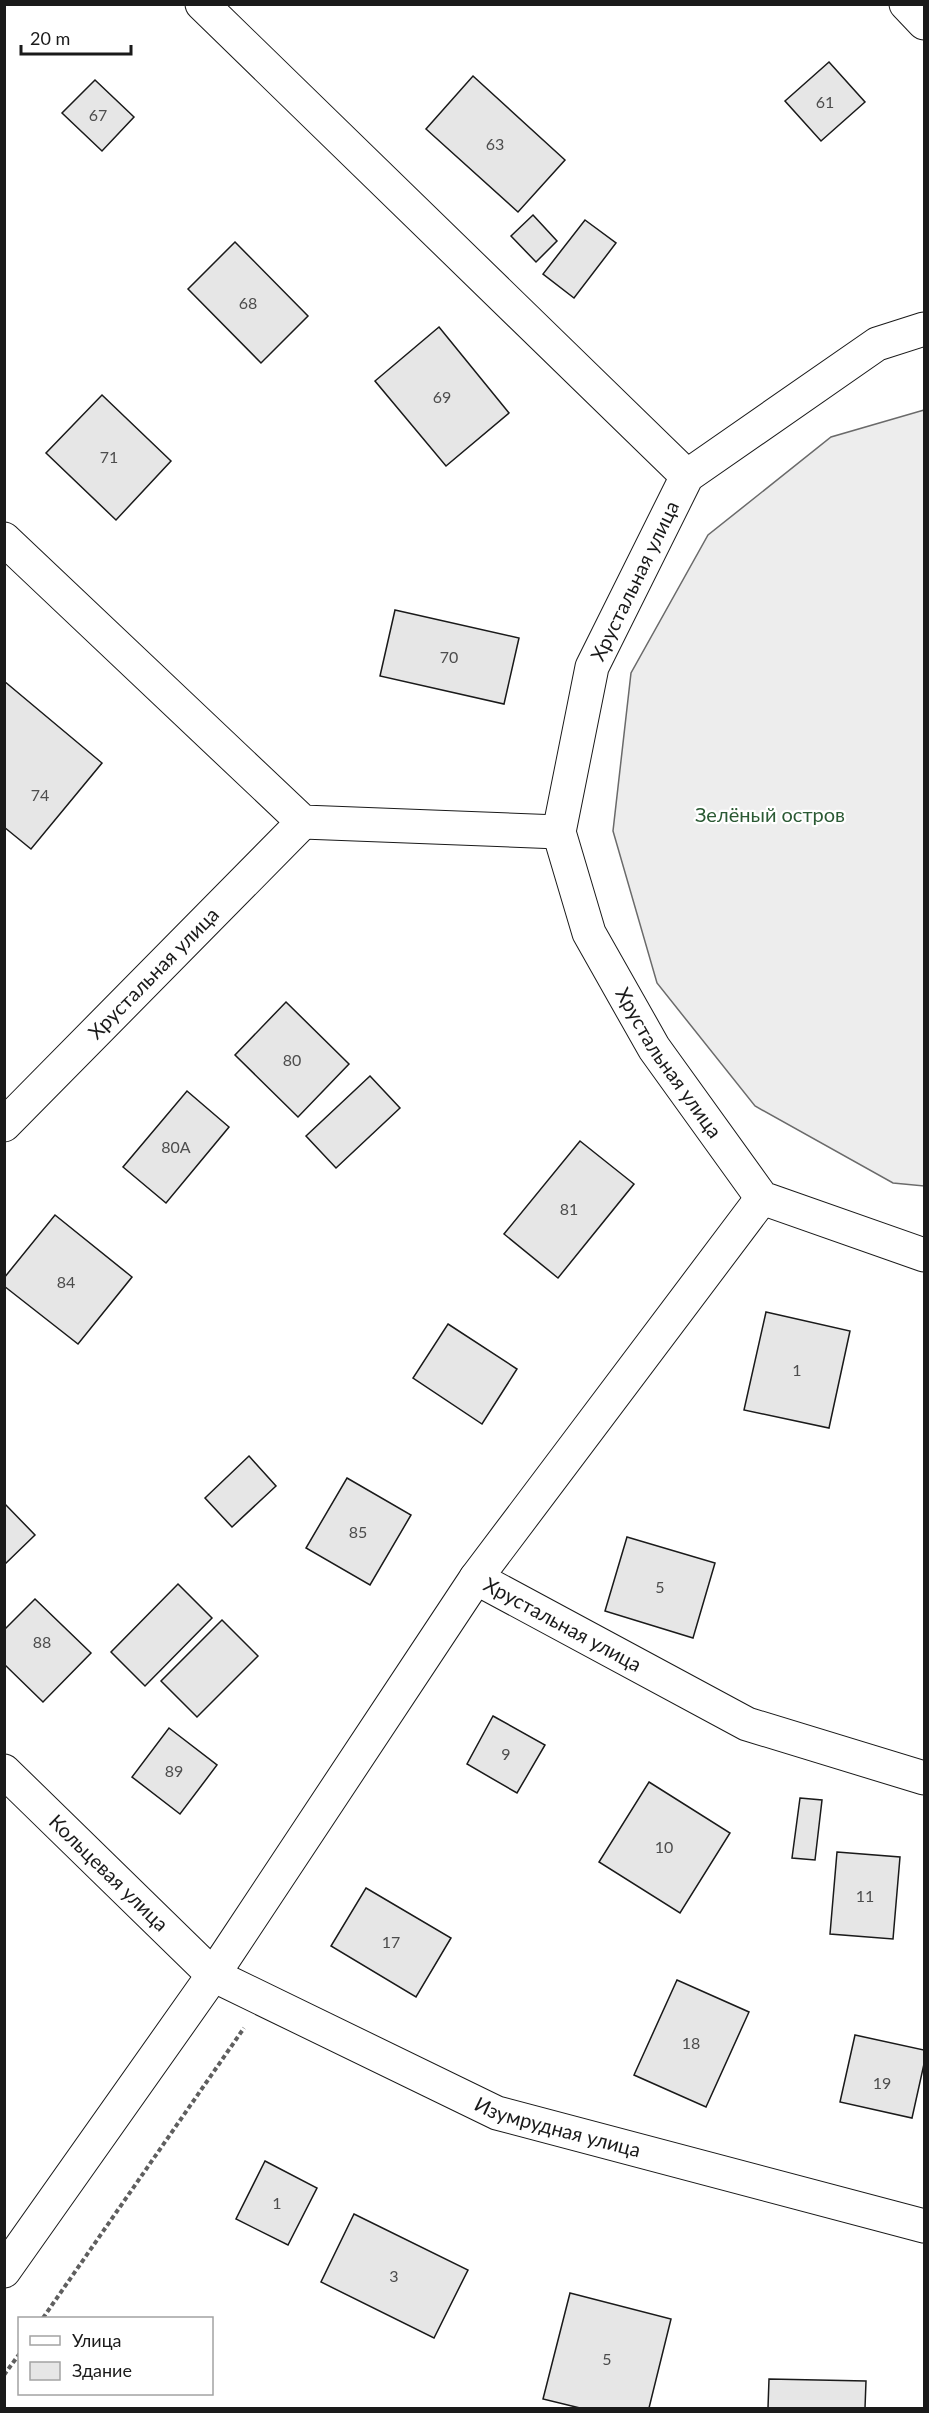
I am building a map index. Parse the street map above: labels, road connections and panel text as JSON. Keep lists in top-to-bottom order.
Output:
{
  "streets": {
    "street": ["Хрустальная улица", "Кольцевая улица", "Изумрудная улица"]
  },
  "crossings": [
    ["Кольцевая улица", "Изумрудная улица"]
  ],
  "parks": ["Зелёный остров"],
  "house_numbers": [
    "61",
    "67",
    "63",
    "68",
    "69",
    "71",
    "70",
    "74",
    "80",
    "80А",
    "81",
    "84",
    "1",
    "85",
    "5",
    "88",
    "9",
    "89",
    "10",
    "11",
    "17",
    "18",
    "19",
    "1",
    "3",
    "5"
  ],
  "legend": ["Улица", "Здание"],
  "scale_bar": "20 m"
}
